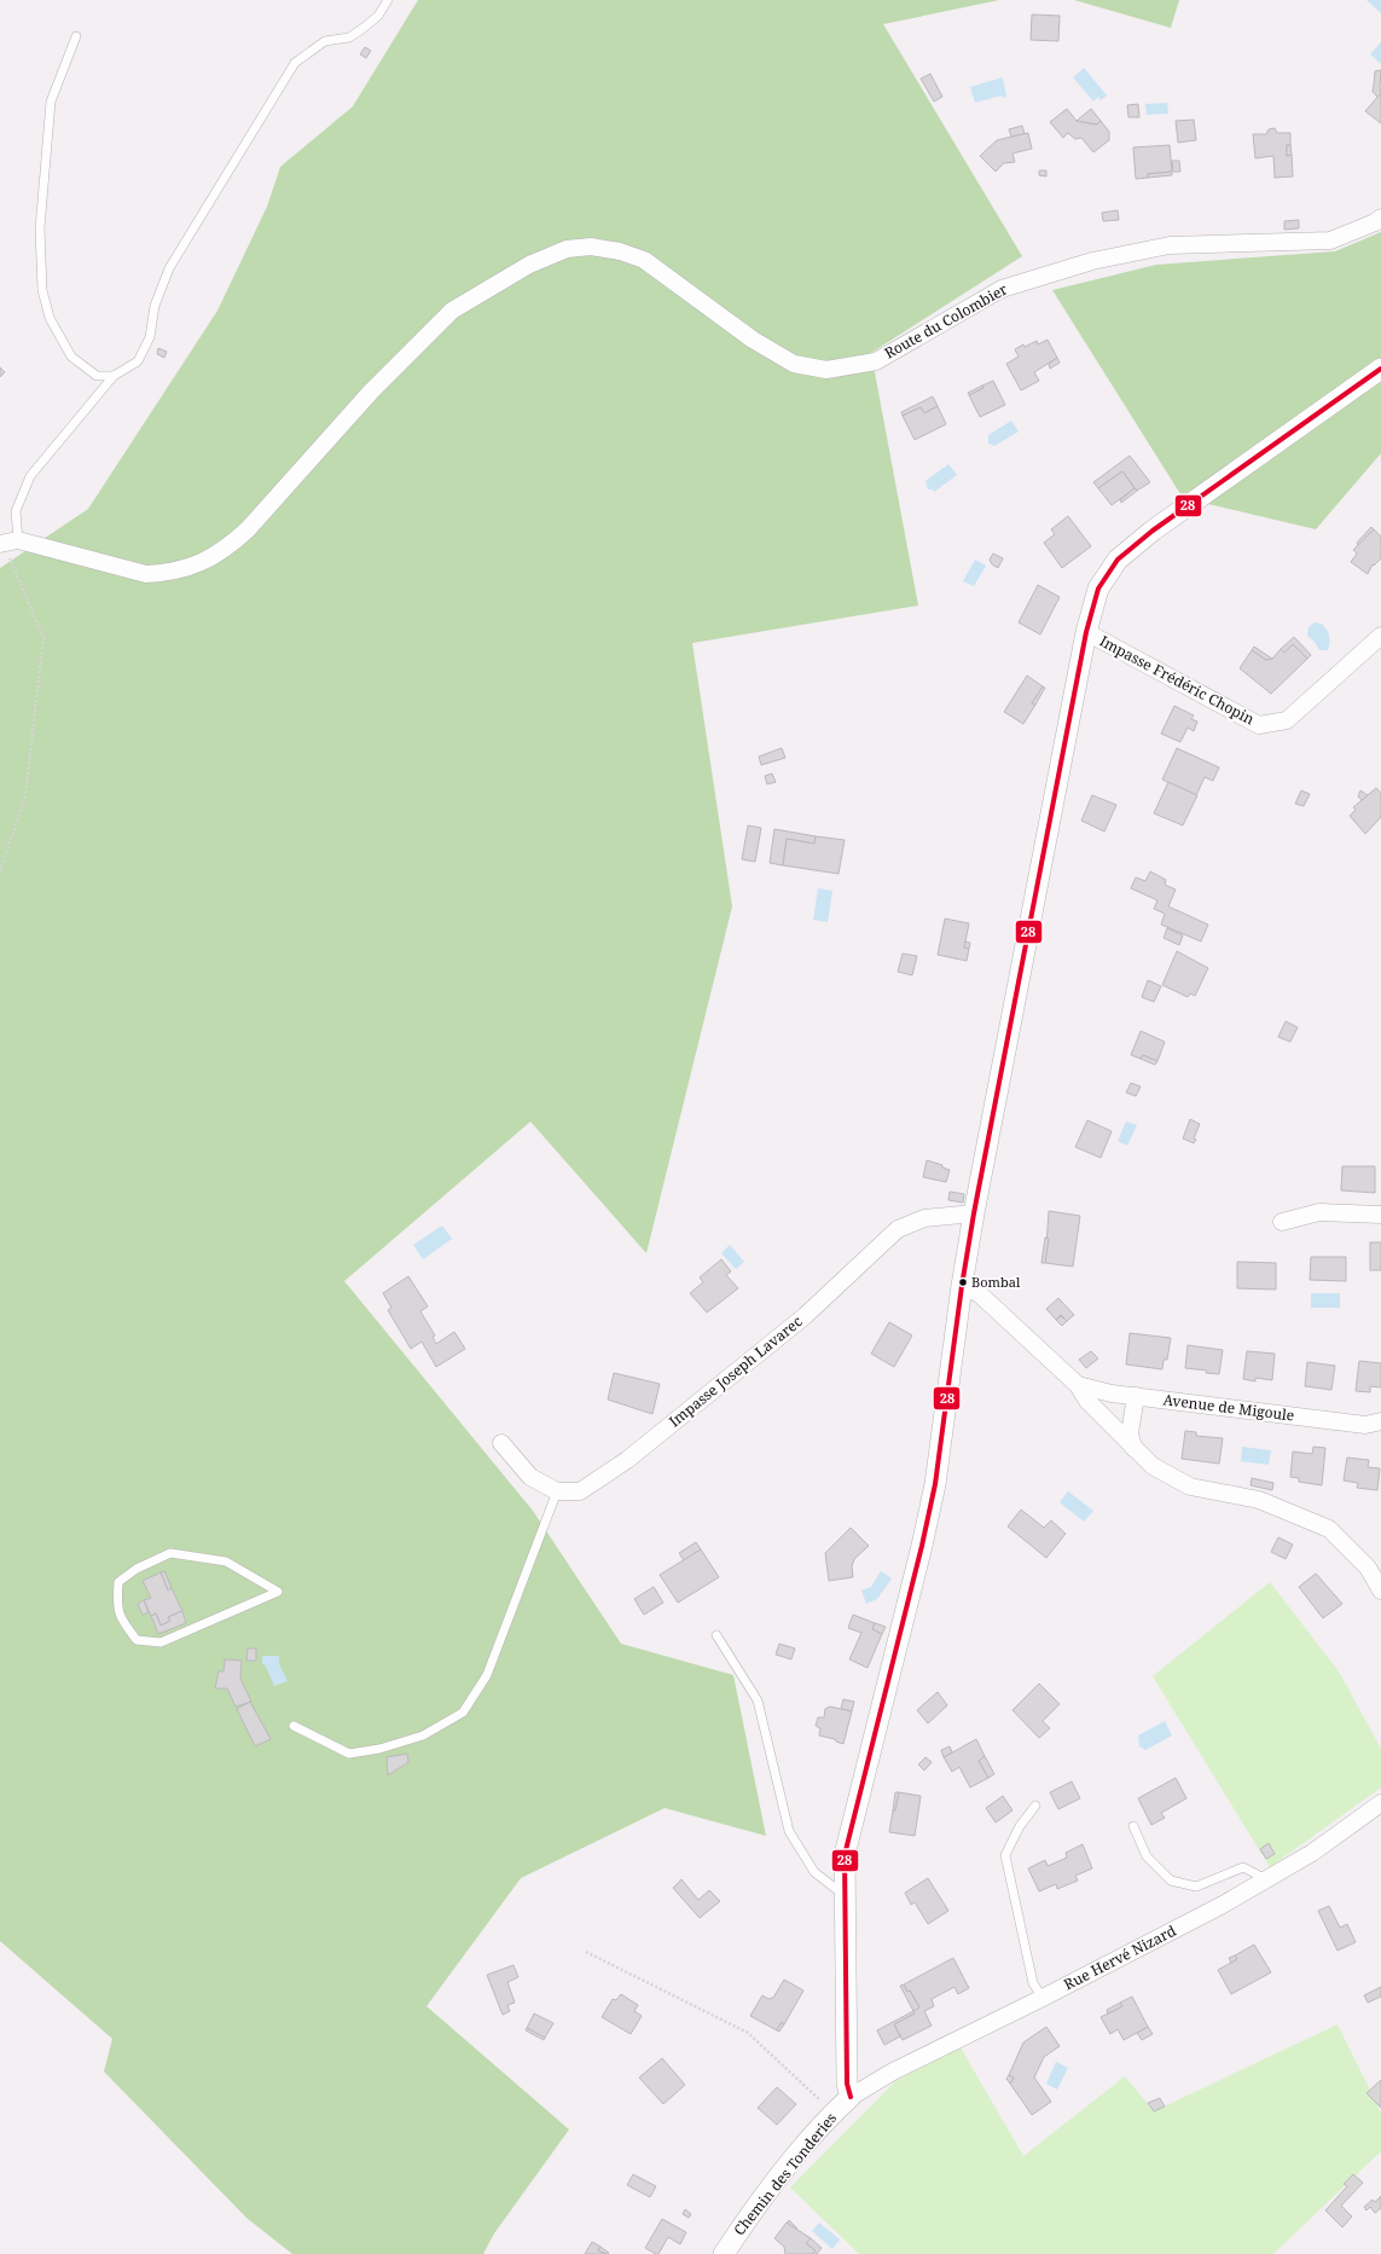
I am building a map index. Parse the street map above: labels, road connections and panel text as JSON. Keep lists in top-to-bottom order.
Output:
{
  "streets": {
    "street": [
      "Route du Colombier",
      "Impasse Frédéric Chopin",
      "Impasse Joseph Lavarec",
      "Avenue de Migoule",
      "Rue Hervé Nizard",
      "Chemin des Tonderies"
    ]
  },
  "crossings": [
    ["Rue Hervé Nizard", "Chemin des Tonderies"]
  ],
  "places": ["Bombal"],
  "lines": ["transit line 28"]
}
